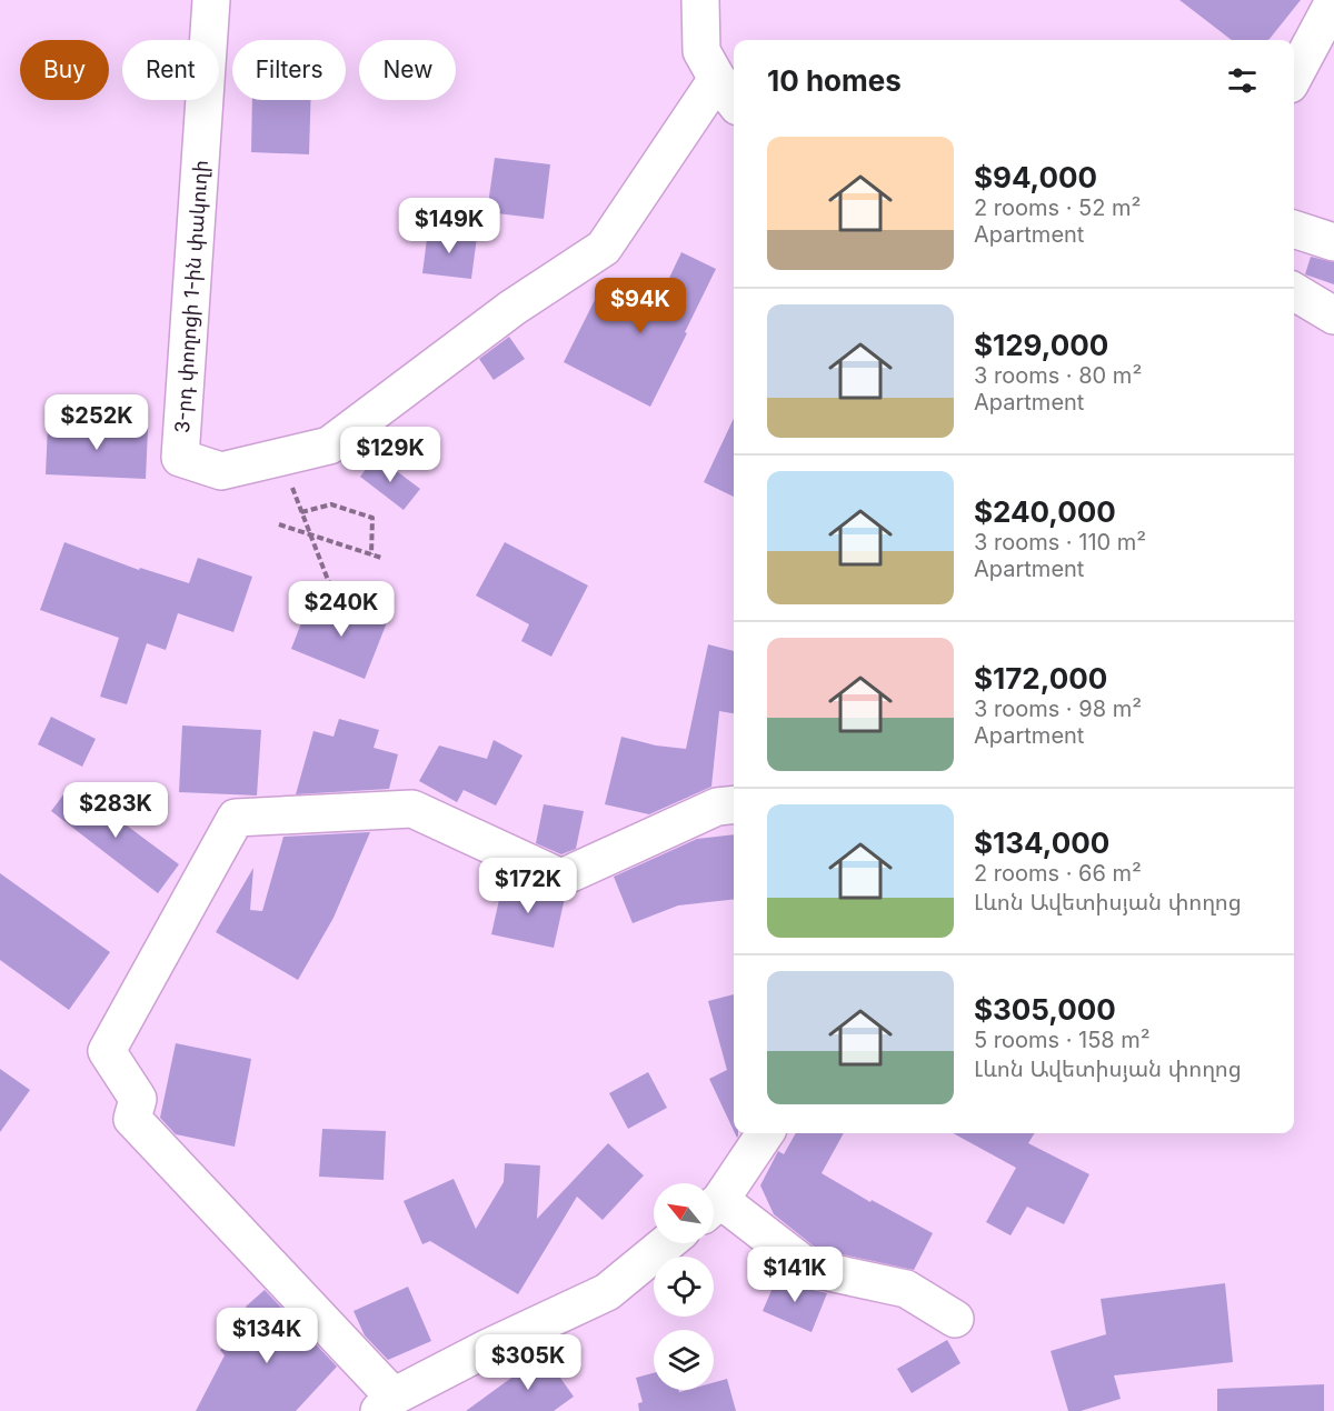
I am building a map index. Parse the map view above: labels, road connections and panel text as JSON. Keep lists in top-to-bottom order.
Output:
{
  "streets": {
    "street": ["3-րդ փողոցի 1-ին փակուղի"]
  },
  "north": "top left",
  "page": {
    "chip": [
      "Buy",
      "Rent",
      "Filters",
      "New"
    ],
    "heading": "10 homes",
    "list": [
      {
        "name": "$94,000",
        "note": "2 rooms · 52 m² · Apartment"
      },
      {
        "name": "$129,000",
        "note": "3 rooms · 80 m² · Apartment"
      },
      {
        "name": "$240,000",
        "note": "3 rooms · 110 m² · Apartment"
      },
      {
        "name": "$172,000",
        "note": "3 rooms · 98 m² · Apartment"
      },
      {
        "name": "$134,000",
        "note": "2 rooms · 66 m² · Լևոն Ավետիսյան փողոց"
      },
      {
        "name": "$305,000",
        "note": "5 rooms · 158 m² · Լևոն Ավետիսյան փողոց"
      }
    ],
    "price": [
      "$149K",
      "$94K",
      "$252K",
      "$129K",
      "$240K",
      "$283K",
      "$172K",
      "$141K",
      "$134K",
      "$305K"
    ]
  }
}
